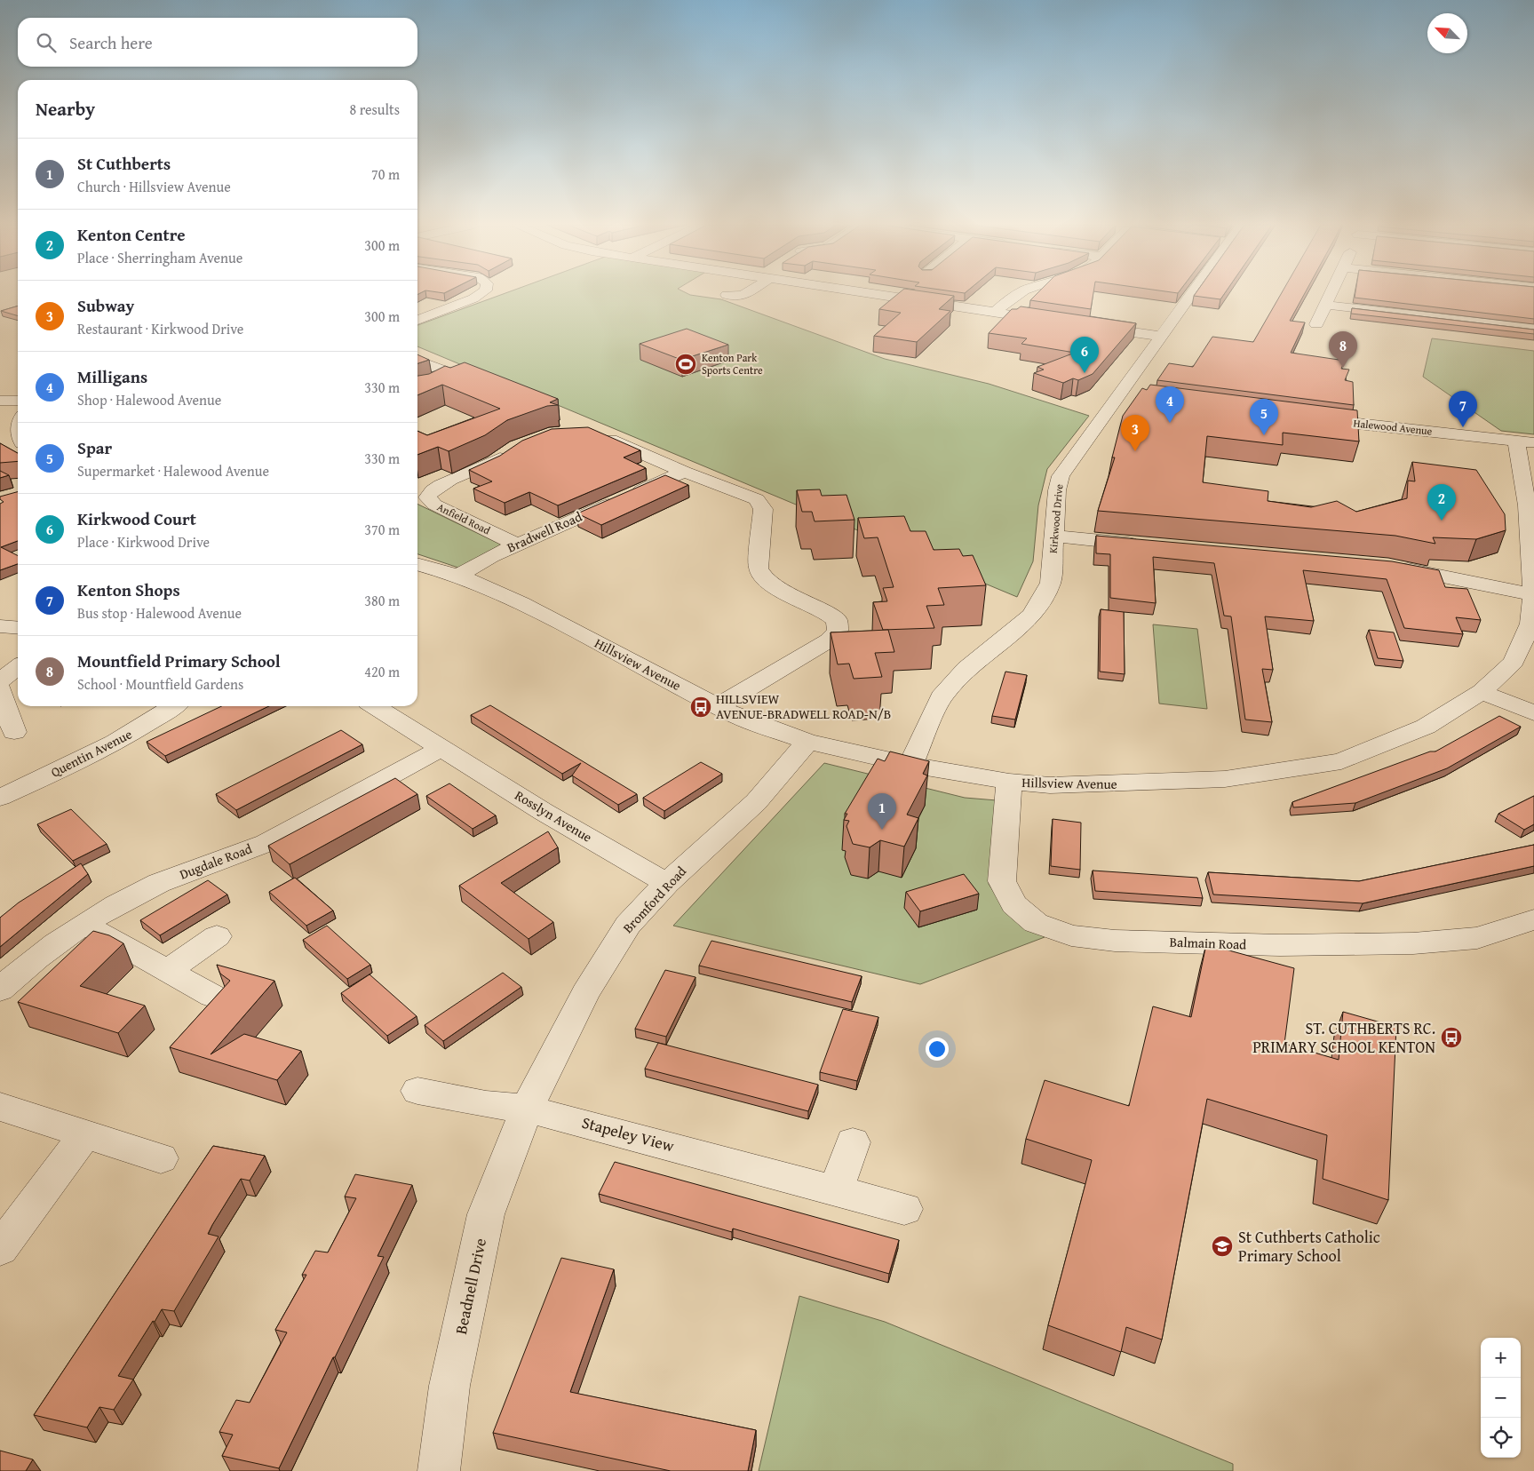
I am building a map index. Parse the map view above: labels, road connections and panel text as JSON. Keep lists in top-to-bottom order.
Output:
{
  "streets": {
    "street": [
      "Halewood Avenue",
      "Anfield Road",
      "Kirkwood Drive",
      "Bradwell Road",
      "Hillsview Avenue",
      "Quentin Avenue",
      "Rosslyn Avenue",
      "Dugdale Road",
      "Bromford Road",
      "Balmain Road",
      "Stapeley View",
      "Beadnell Drive"
    ]
  },
  "crossings": [
    ["Halewood Avenue", "Hillsview Avenue"],
    ["Anfield Road", "Bradwell Road"],
    ["Kirkwood Drive", "Hillsview Avenue"],
    ["Bradwell Road", "Hillsview Avenue"],
    ["Hillsview Avenue", "Bromford Road"],
    ["Hillsview Avenue", "Balmain Road"],
    ["Rosslyn Avenue", "Dugdale Road"],
    ["Rosslyn Avenue", "Bromford Road"],
    ["Bromford Road", "Stapeley View"],
    ["Bromford Road", "Beadnell Drive"],
    ["Stapeley View", "Beadnell Drive"]
  ],
  "places": {
    "sports": ["Kenton Park Sports Centre"],
    "bus stop": ["HILLSVIEW AVENUE-BRADWELL ROAD-N/B", "ST. CUTHBERTS RC. PRIMARY SCHOOL KENTON"],
    "school or university": ["St Cuthberts Catholic Primary School"]
  },
  "north": "top left",
  "page": {
    "search": "Search here",
    "heading": ["Nearby", "8 results"],
    "list": [
      {
        "mark": "1",
        "name": "St Cuthberts",
        "note": "Church · Hillsview Avenue",
        "value": "70 m"
      },
      {
        "mark": "2",
        "name": "Kenton Centre",
        "note": "Place · Sherringham Avenue",
        "value": "300 m"
      },
      {
        "mark": "3",
        "name": "Subway",
        "note": "Restaurant · Kirkwood Drive",
        "value": "300 m"
      },
      {
        "mark": "4",
        "name": "Milligans",
        "note": "Shop · Halewood Avenue",
        "value": "330 m"
      },
      {
        "mark": "5",
        "name": "Spar",
        "note": "Supermarket · Halewood Avenue",
        "value": "330 m"
      },
      {
        "mark": "6",
        "name": "Kirkwood Court",
        "note": "Place · Kirkwood Drive",
        "value": "370 m"
      },
      {
        "mark": "7",
        "name": "Kenton Shops",
        "note": "Bus stop · Halewood Avenue",
        "value": "380 m"
      },
      {
        "mark": "8",
        "name": "Mountfield Primary School",
        "note": "School · Mountfield Gardens",
        "value": "420 m"
      }
    ],
    "pins": [
      "8",
      "6",
      "4",
      "7",
      "5",
      "3",
      "2",
      "1"
    ],
    "map_buttons": ["+", "−"]
  }
}
